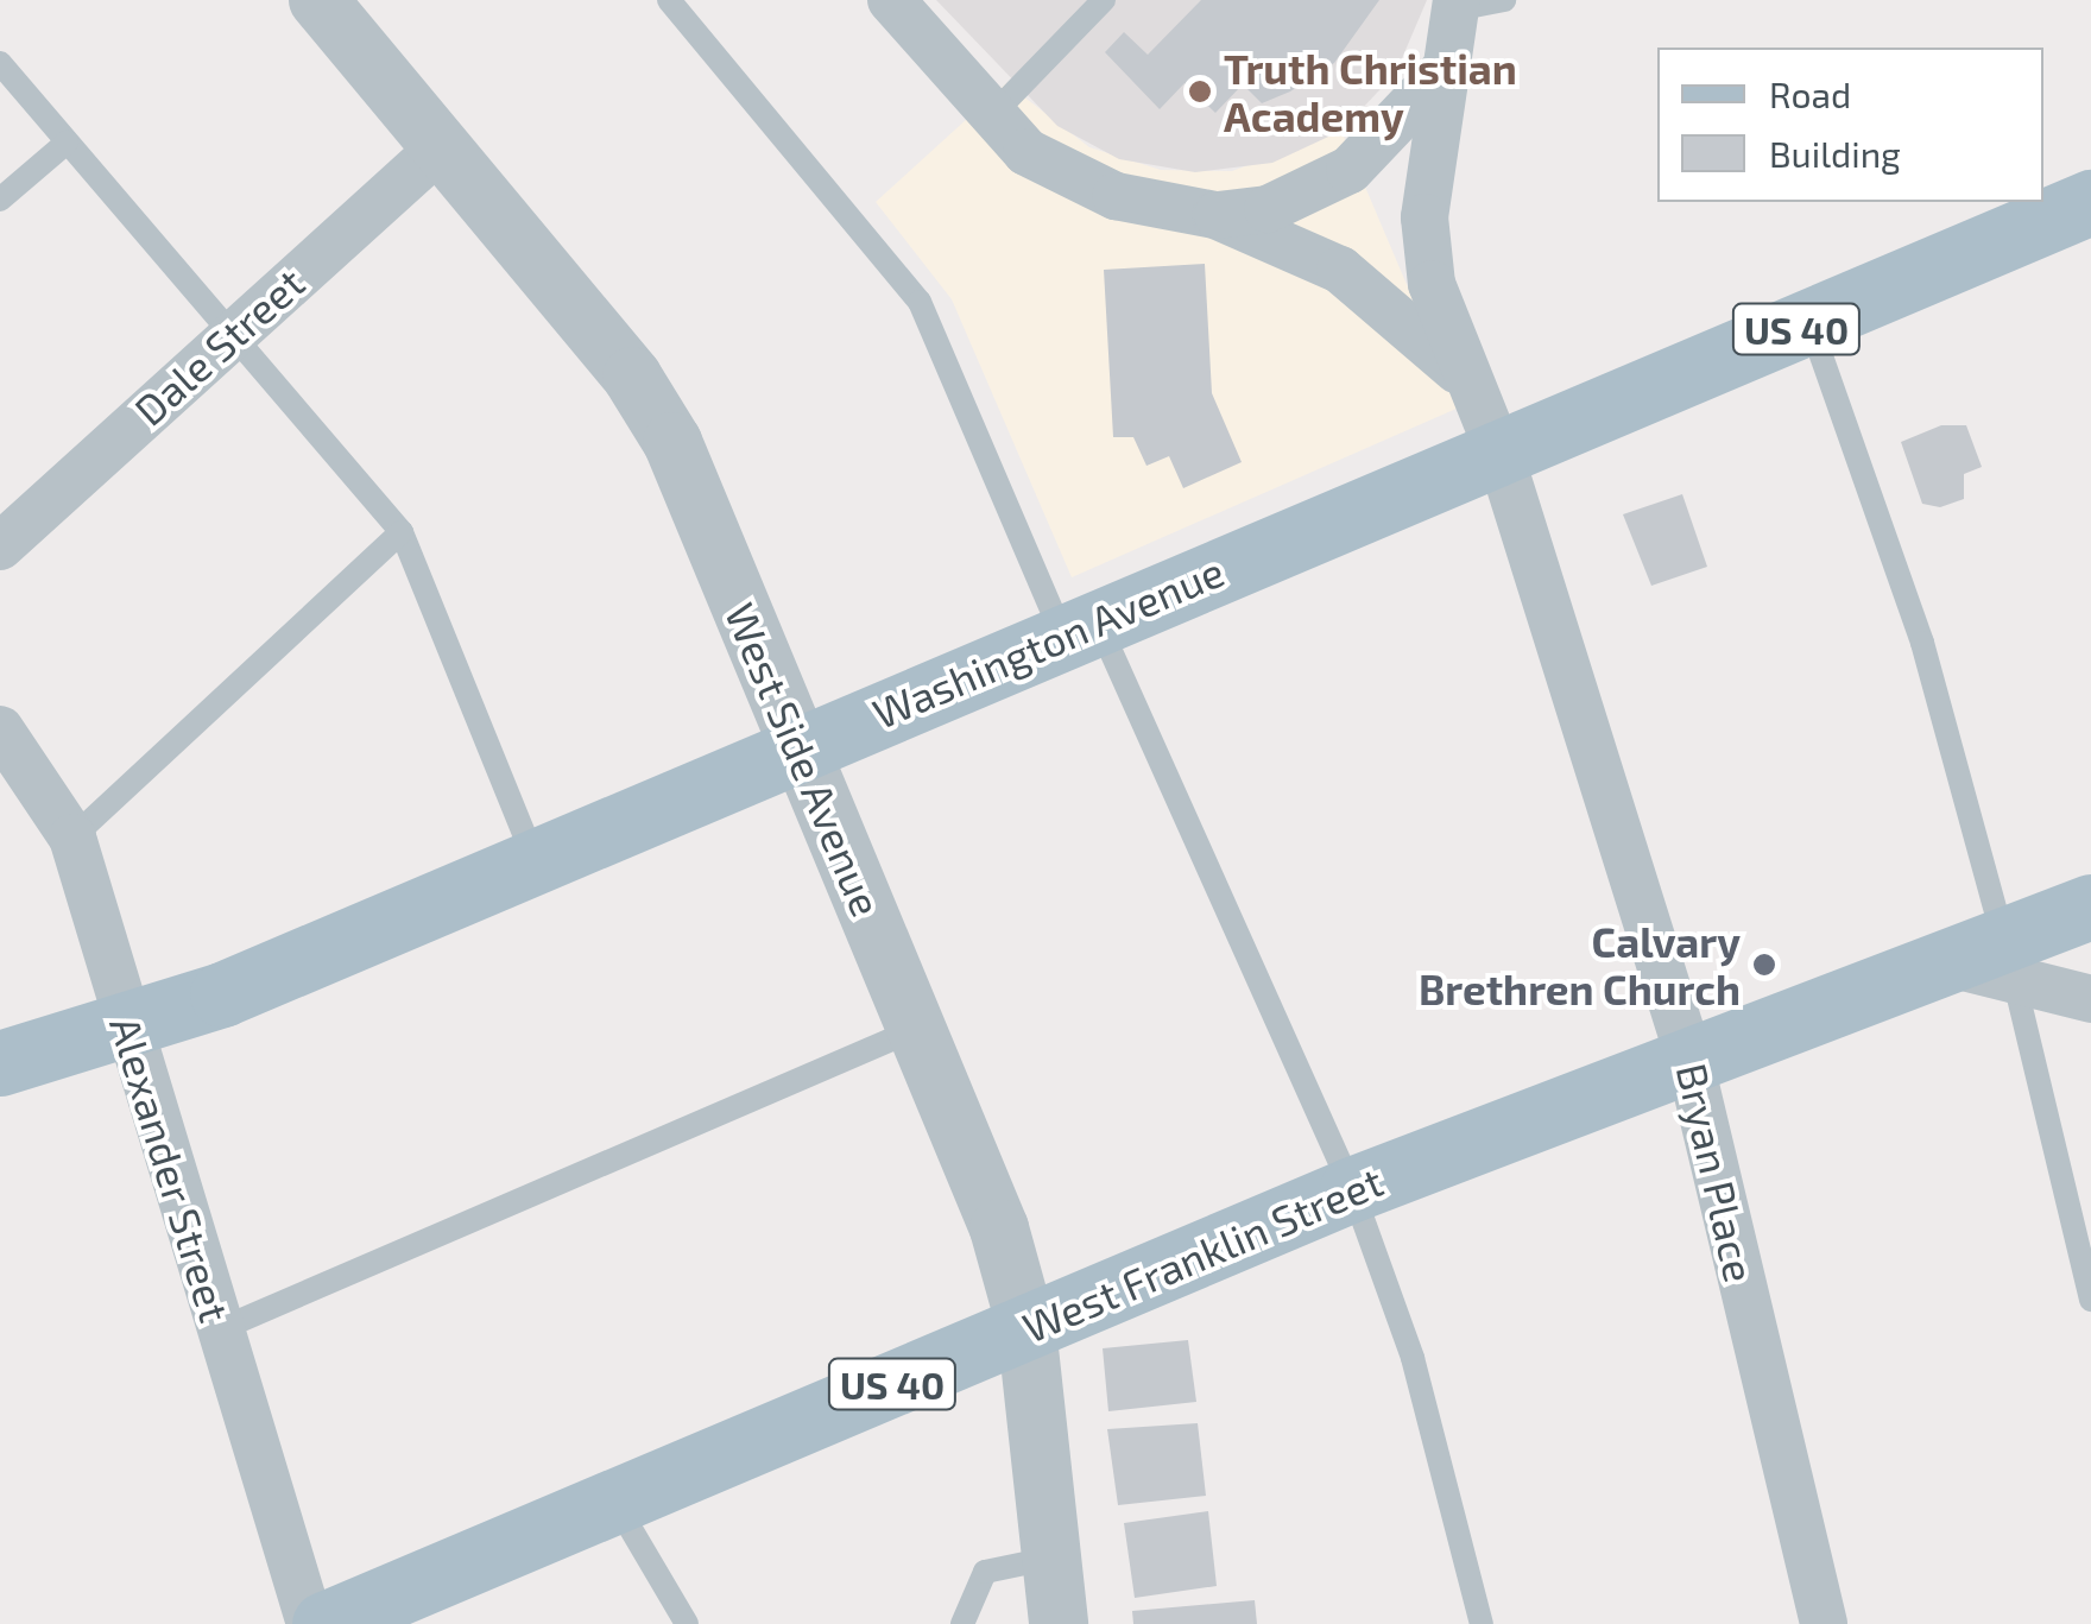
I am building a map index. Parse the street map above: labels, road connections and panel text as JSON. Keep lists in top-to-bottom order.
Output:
{
  "streets": {
    "main road": ["US 40", "Washington Avenue", "West Franklin Street"],
    "street": [
      "Dale Street",
      "West Side Avenue",
      "Alexander Street",
      "Bryan Place"
    ]
  },
  "crossings": [
    ["Dale Street", "West Side Avenue"],
    ["Washington Avenue", "West Side Avenue"],
    ["Washington Avenue", "Alexander Street"],
    ["Washington Avenue", "Bryan Place"],
    ["West Side Avenue", "West Franklin Street"],
    ["Bryan Place", "West Franklin Street"]
  ],
  "places": ["Truth Christian Academy", "Calvary Brethren Church"],
  "legend": ["Road", "Building"]
}
